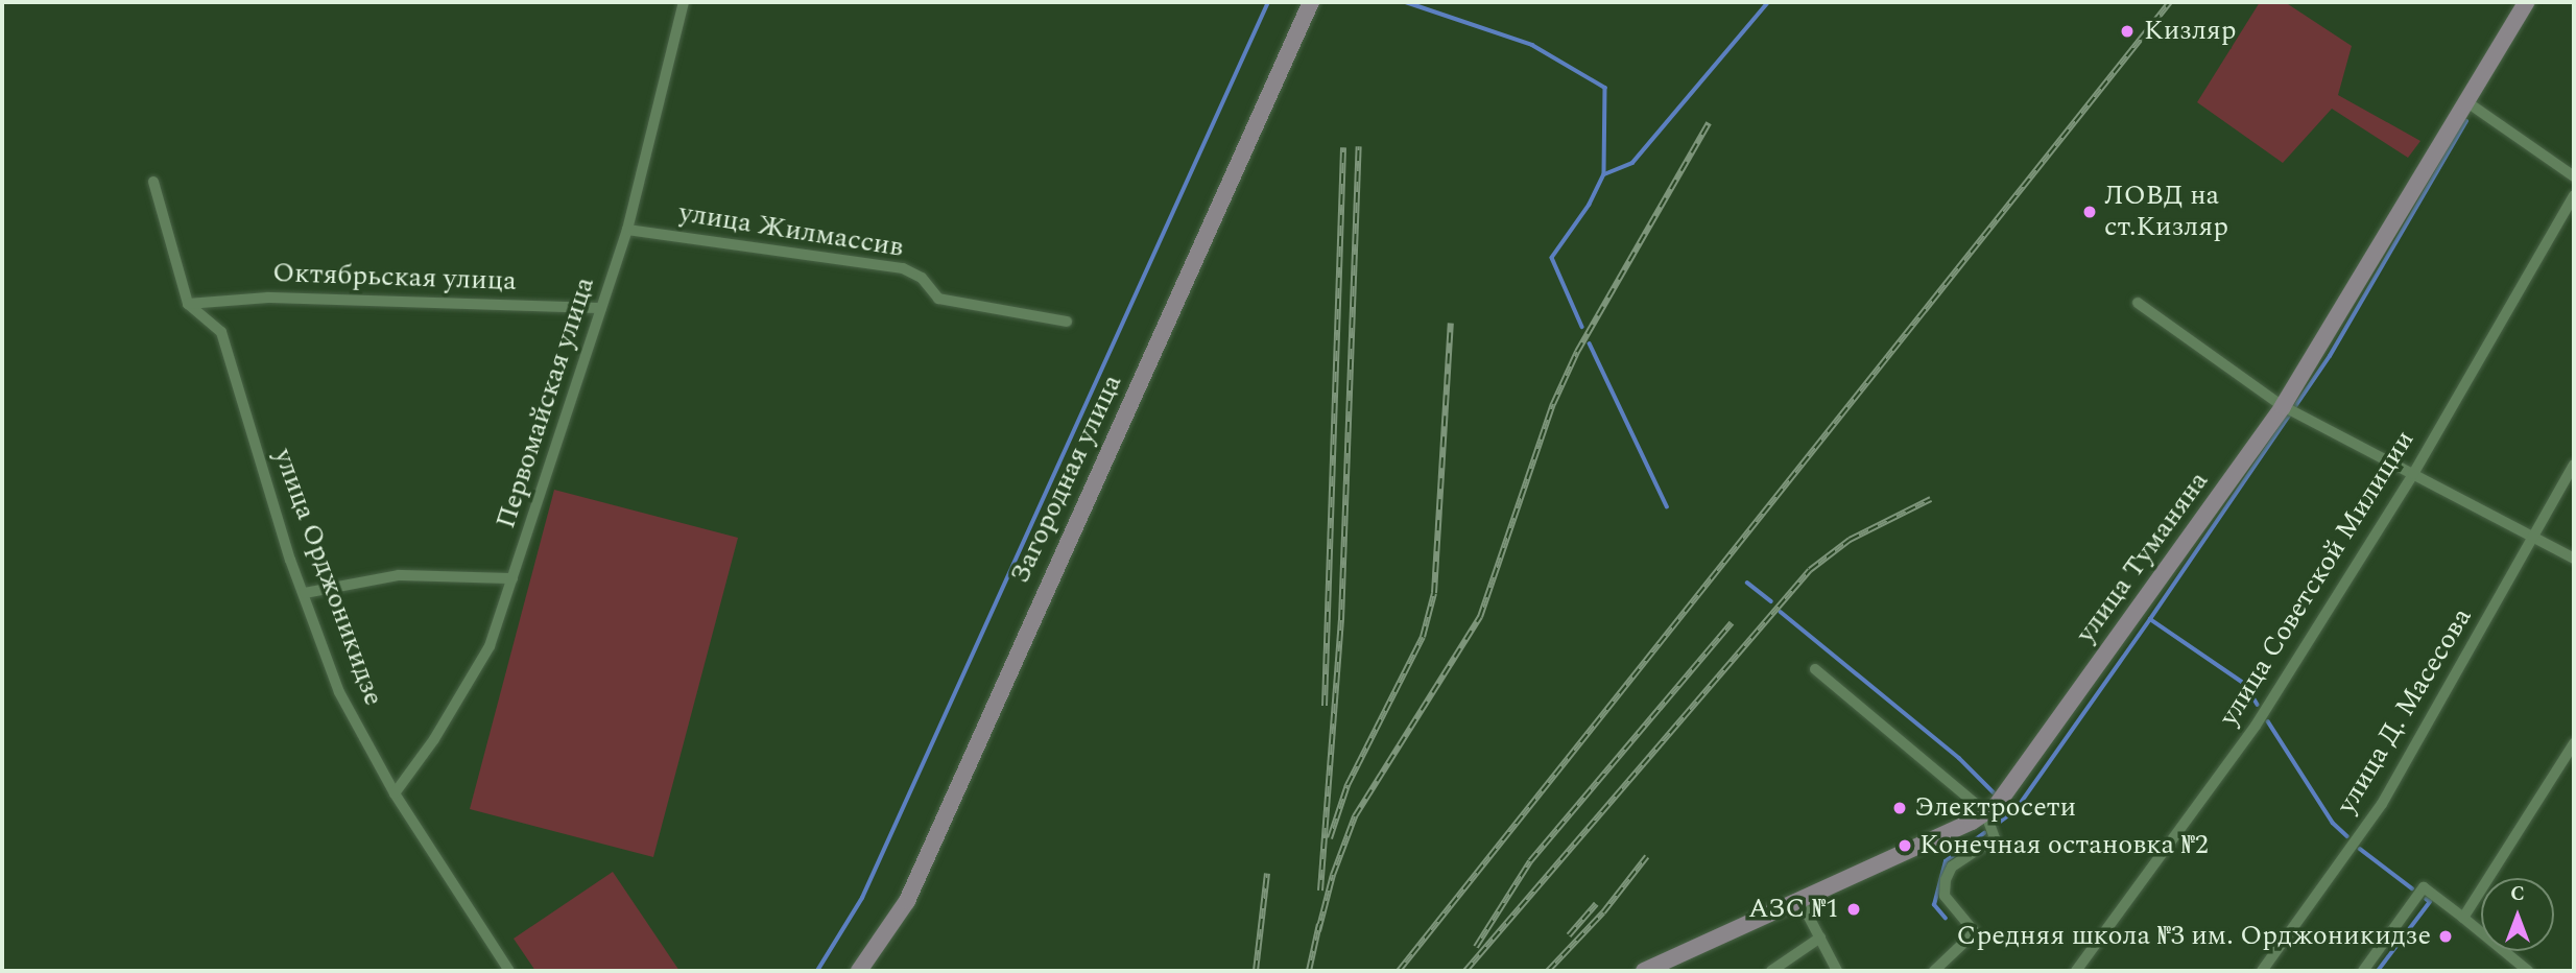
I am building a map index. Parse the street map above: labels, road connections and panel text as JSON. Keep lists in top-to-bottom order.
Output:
{
  "streets": {
    "street": [
      "улица Жилмассив",
      "Октябрьская улица",
      "Первомайская улица",
      "Загородная улица",
      "улица Туманяна",
      "улица Орджоникидзе",
      "улица Советской Милиции",
      "улица Д. Масесова"
    ]
  },
  "crossings": [
    ["улица Жилмассив", "Первомайская улица"],
    ["Октябрьская улица", "Первомайская улица"],
    ["Октябрьская улица", "улица Орджоникидзе"],
    ["Первомайская улица", "улица Орджоникидзе"]
  ],
  "places": [
    "Кизляр",
    "ЛОВД на ст.Кизляр",
    "Электросети",
    "Конечная остановка №2",
    "АЗС №1",
    "Средняя школа №3 им. Орджоникидзе"
  ],
  "north": "top"
}
